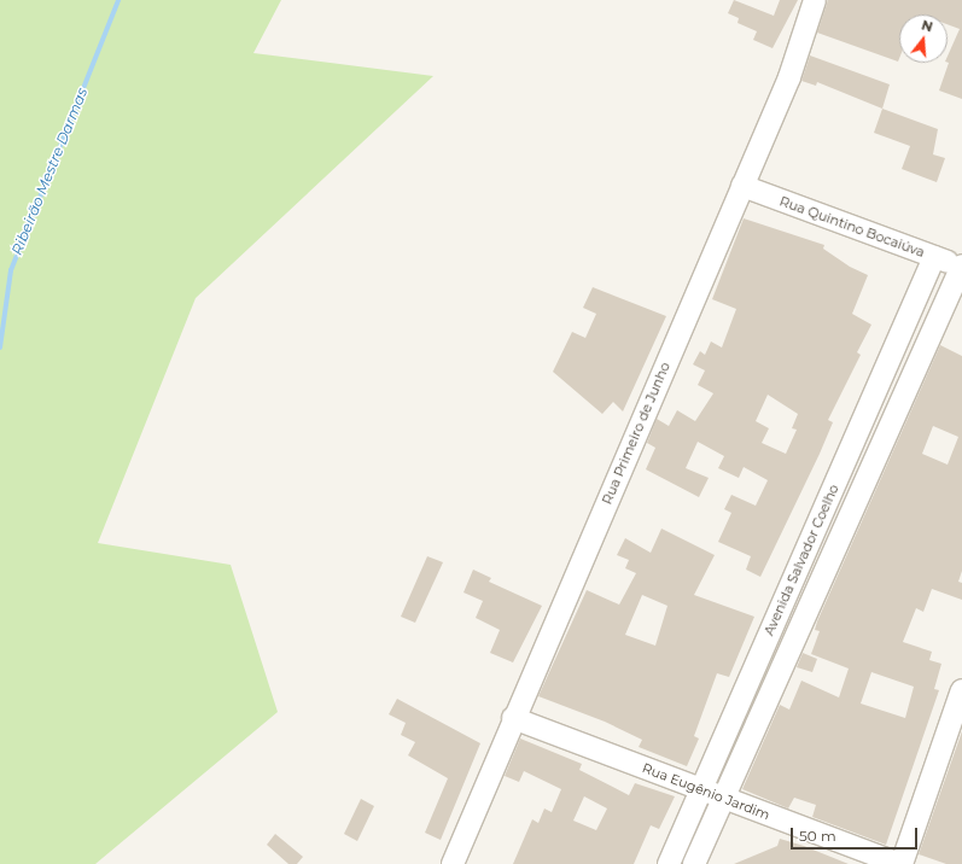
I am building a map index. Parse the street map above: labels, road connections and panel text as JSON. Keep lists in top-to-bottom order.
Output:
{
  "streets": {
    "street": [
      "Rua Quintino Bocaiúva",
      "Rua Primeiro de Junho",
      "Avenida Salvador Coelho",
      "Rua Eugênio Jardim"
    ]
  },
  "crossings": [
    ["Rua Quintino Bocaiúva", "Rua Primeiro de Junho"],
    ["Rua Quintino Bocaiúva", "Avenida Salvador Coelho"],
    ["Rua Primeiro de Junho", "Rua Eugênio Jardim"],
    ["Avenida Salvador Coelho", "Rua Eugênio Jardim"]
  ],
  "water": ["Ribeirão Mestre Darmas"],
  "scale_bar": "50 m",
  "north": "top"
}
